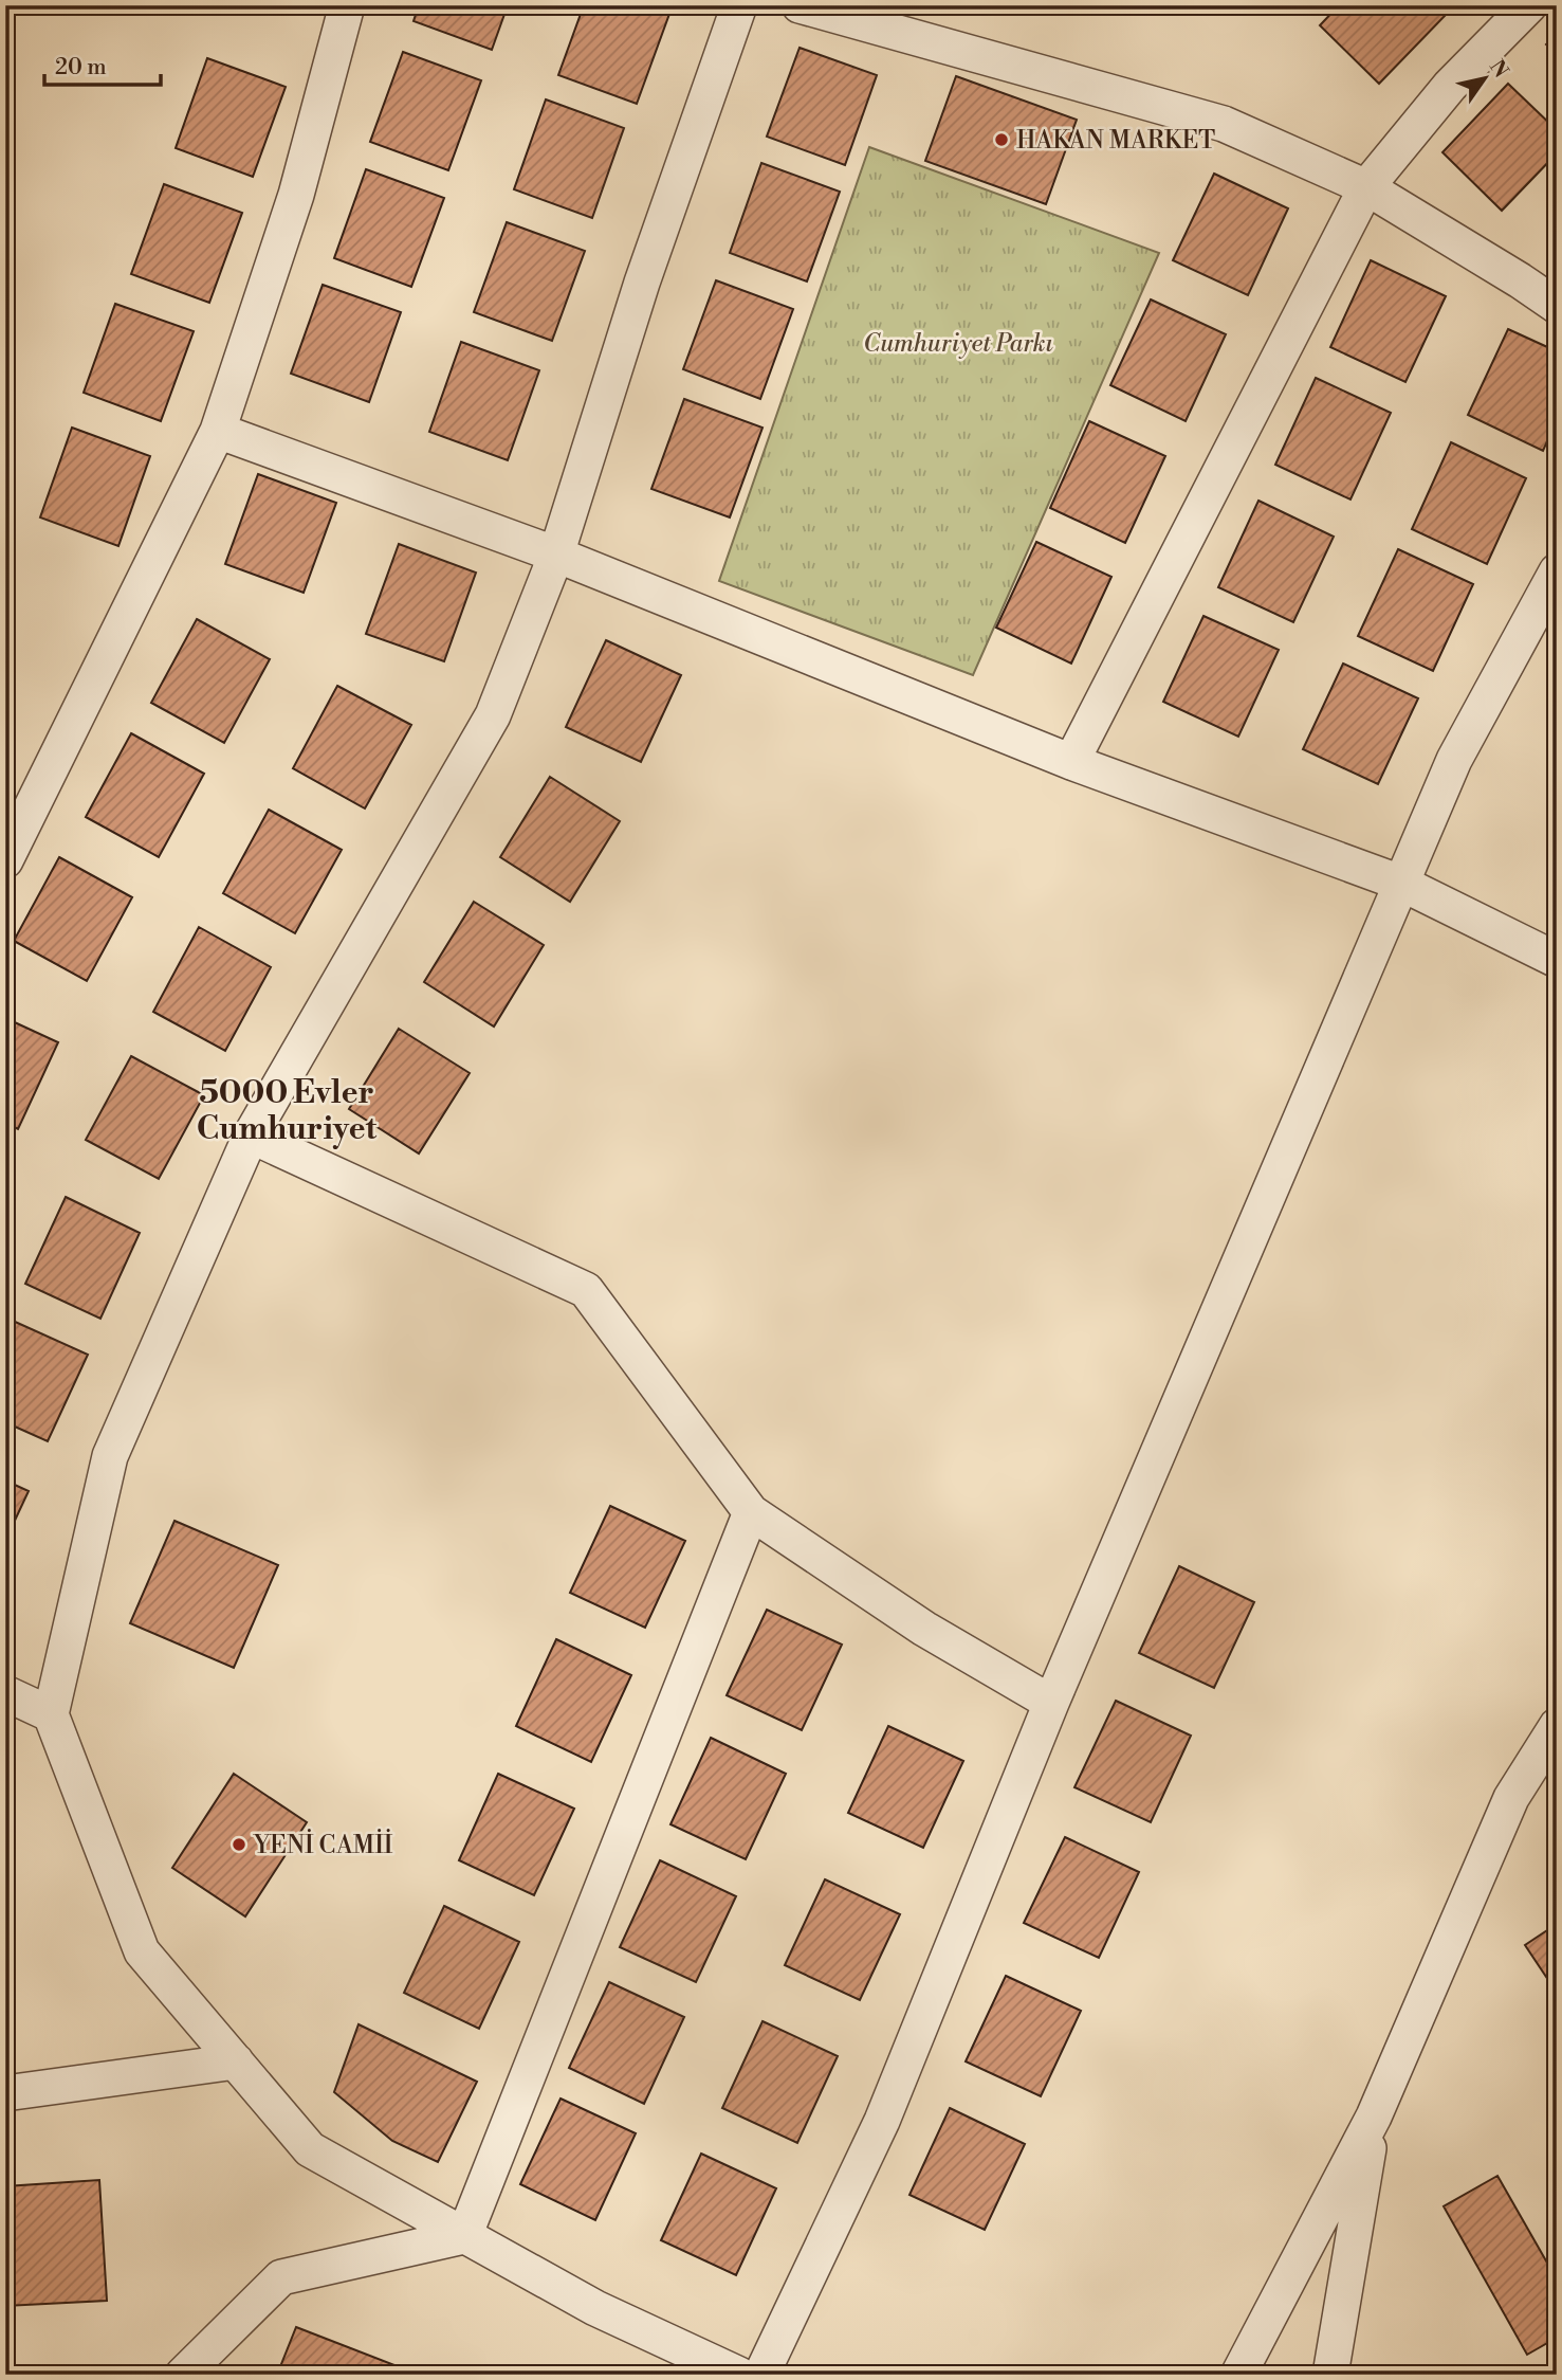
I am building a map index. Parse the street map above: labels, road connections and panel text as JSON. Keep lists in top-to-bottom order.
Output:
{
  "districts": ["5000 Evler Cumhuriyet"],
  "parks": ["Cumhuriyet Parkı"],
  "places": ["HAKAN MARKET", "YENİ CAMİİ"],
  "scale_bar": "20 m",
  "north": "top right"
}
